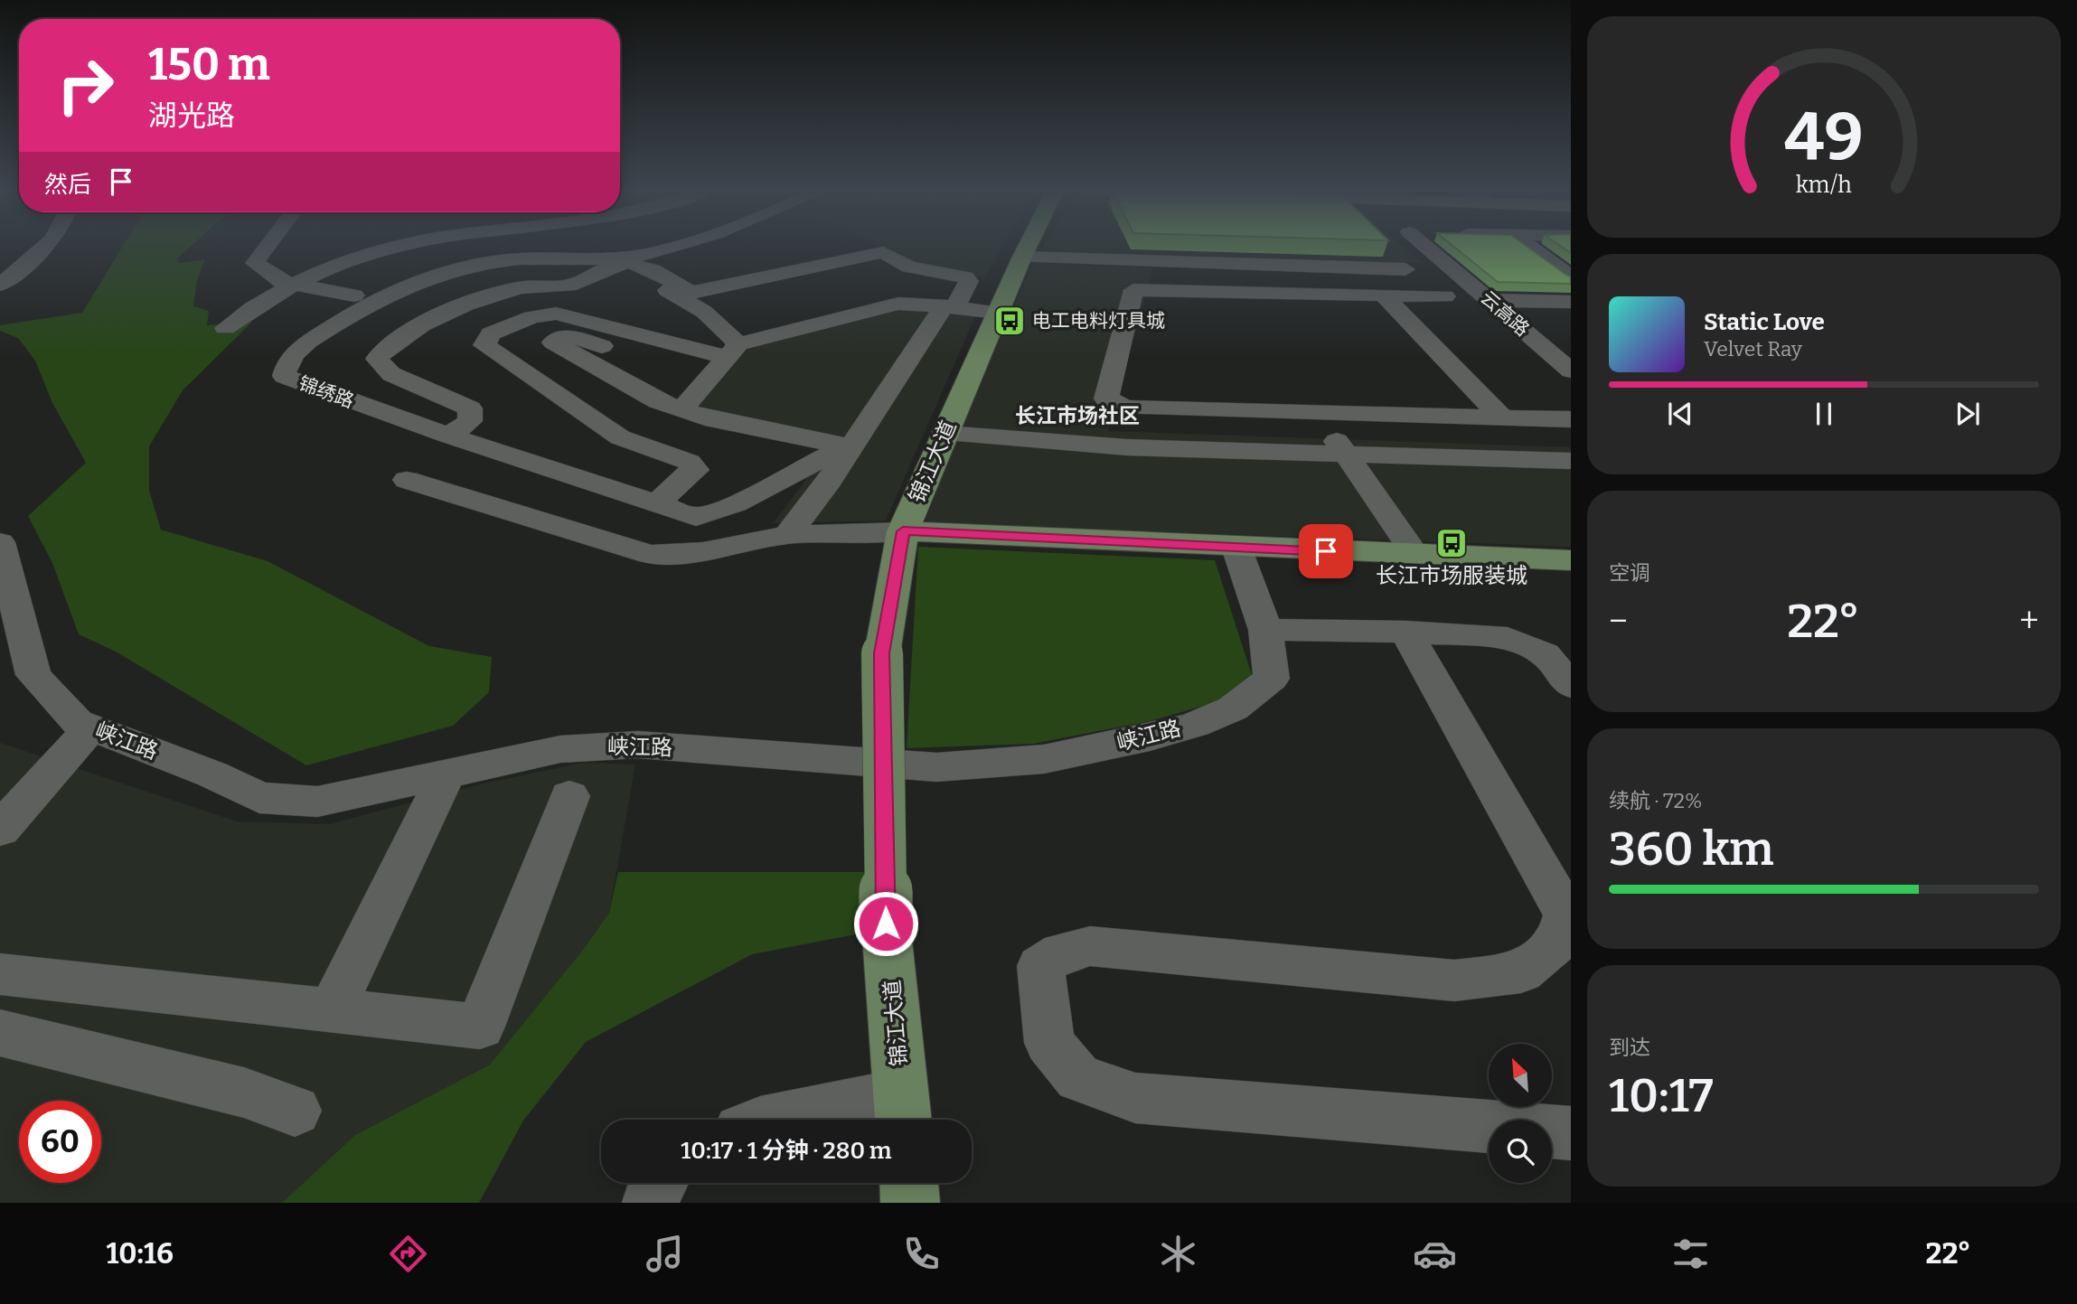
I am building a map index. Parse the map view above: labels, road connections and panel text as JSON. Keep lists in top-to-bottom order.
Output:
{
  "streets": {
    "main road": ["锦江大道"],
    "street": ["云高路", "锦绣路", "峡江路"]
  },
  "districts": ["长江市场社区"],
  "places": {
    "bus stop": ["电工电料灯具城", "长江市场服装城"]
  },
  "north": "top left",
  "page": {
    "turn": ["150 m", "湖光路"],
    "then": "然后",
    "song": ["Static Love", "Velvet Ray"],
    "tile": [
      "空调",
      ["续航 · 72%", "360 km"],
      ["到达", "10:17"]
    ],
    "heat": ["−", "22°", "+"],
    "limit": "60",
    "trip": "10:17 · 1 分钟 · 280 m",
    "tabs": ["10:16", "22°"],
    "gauge": ["49", "km/h"]
  }
}
